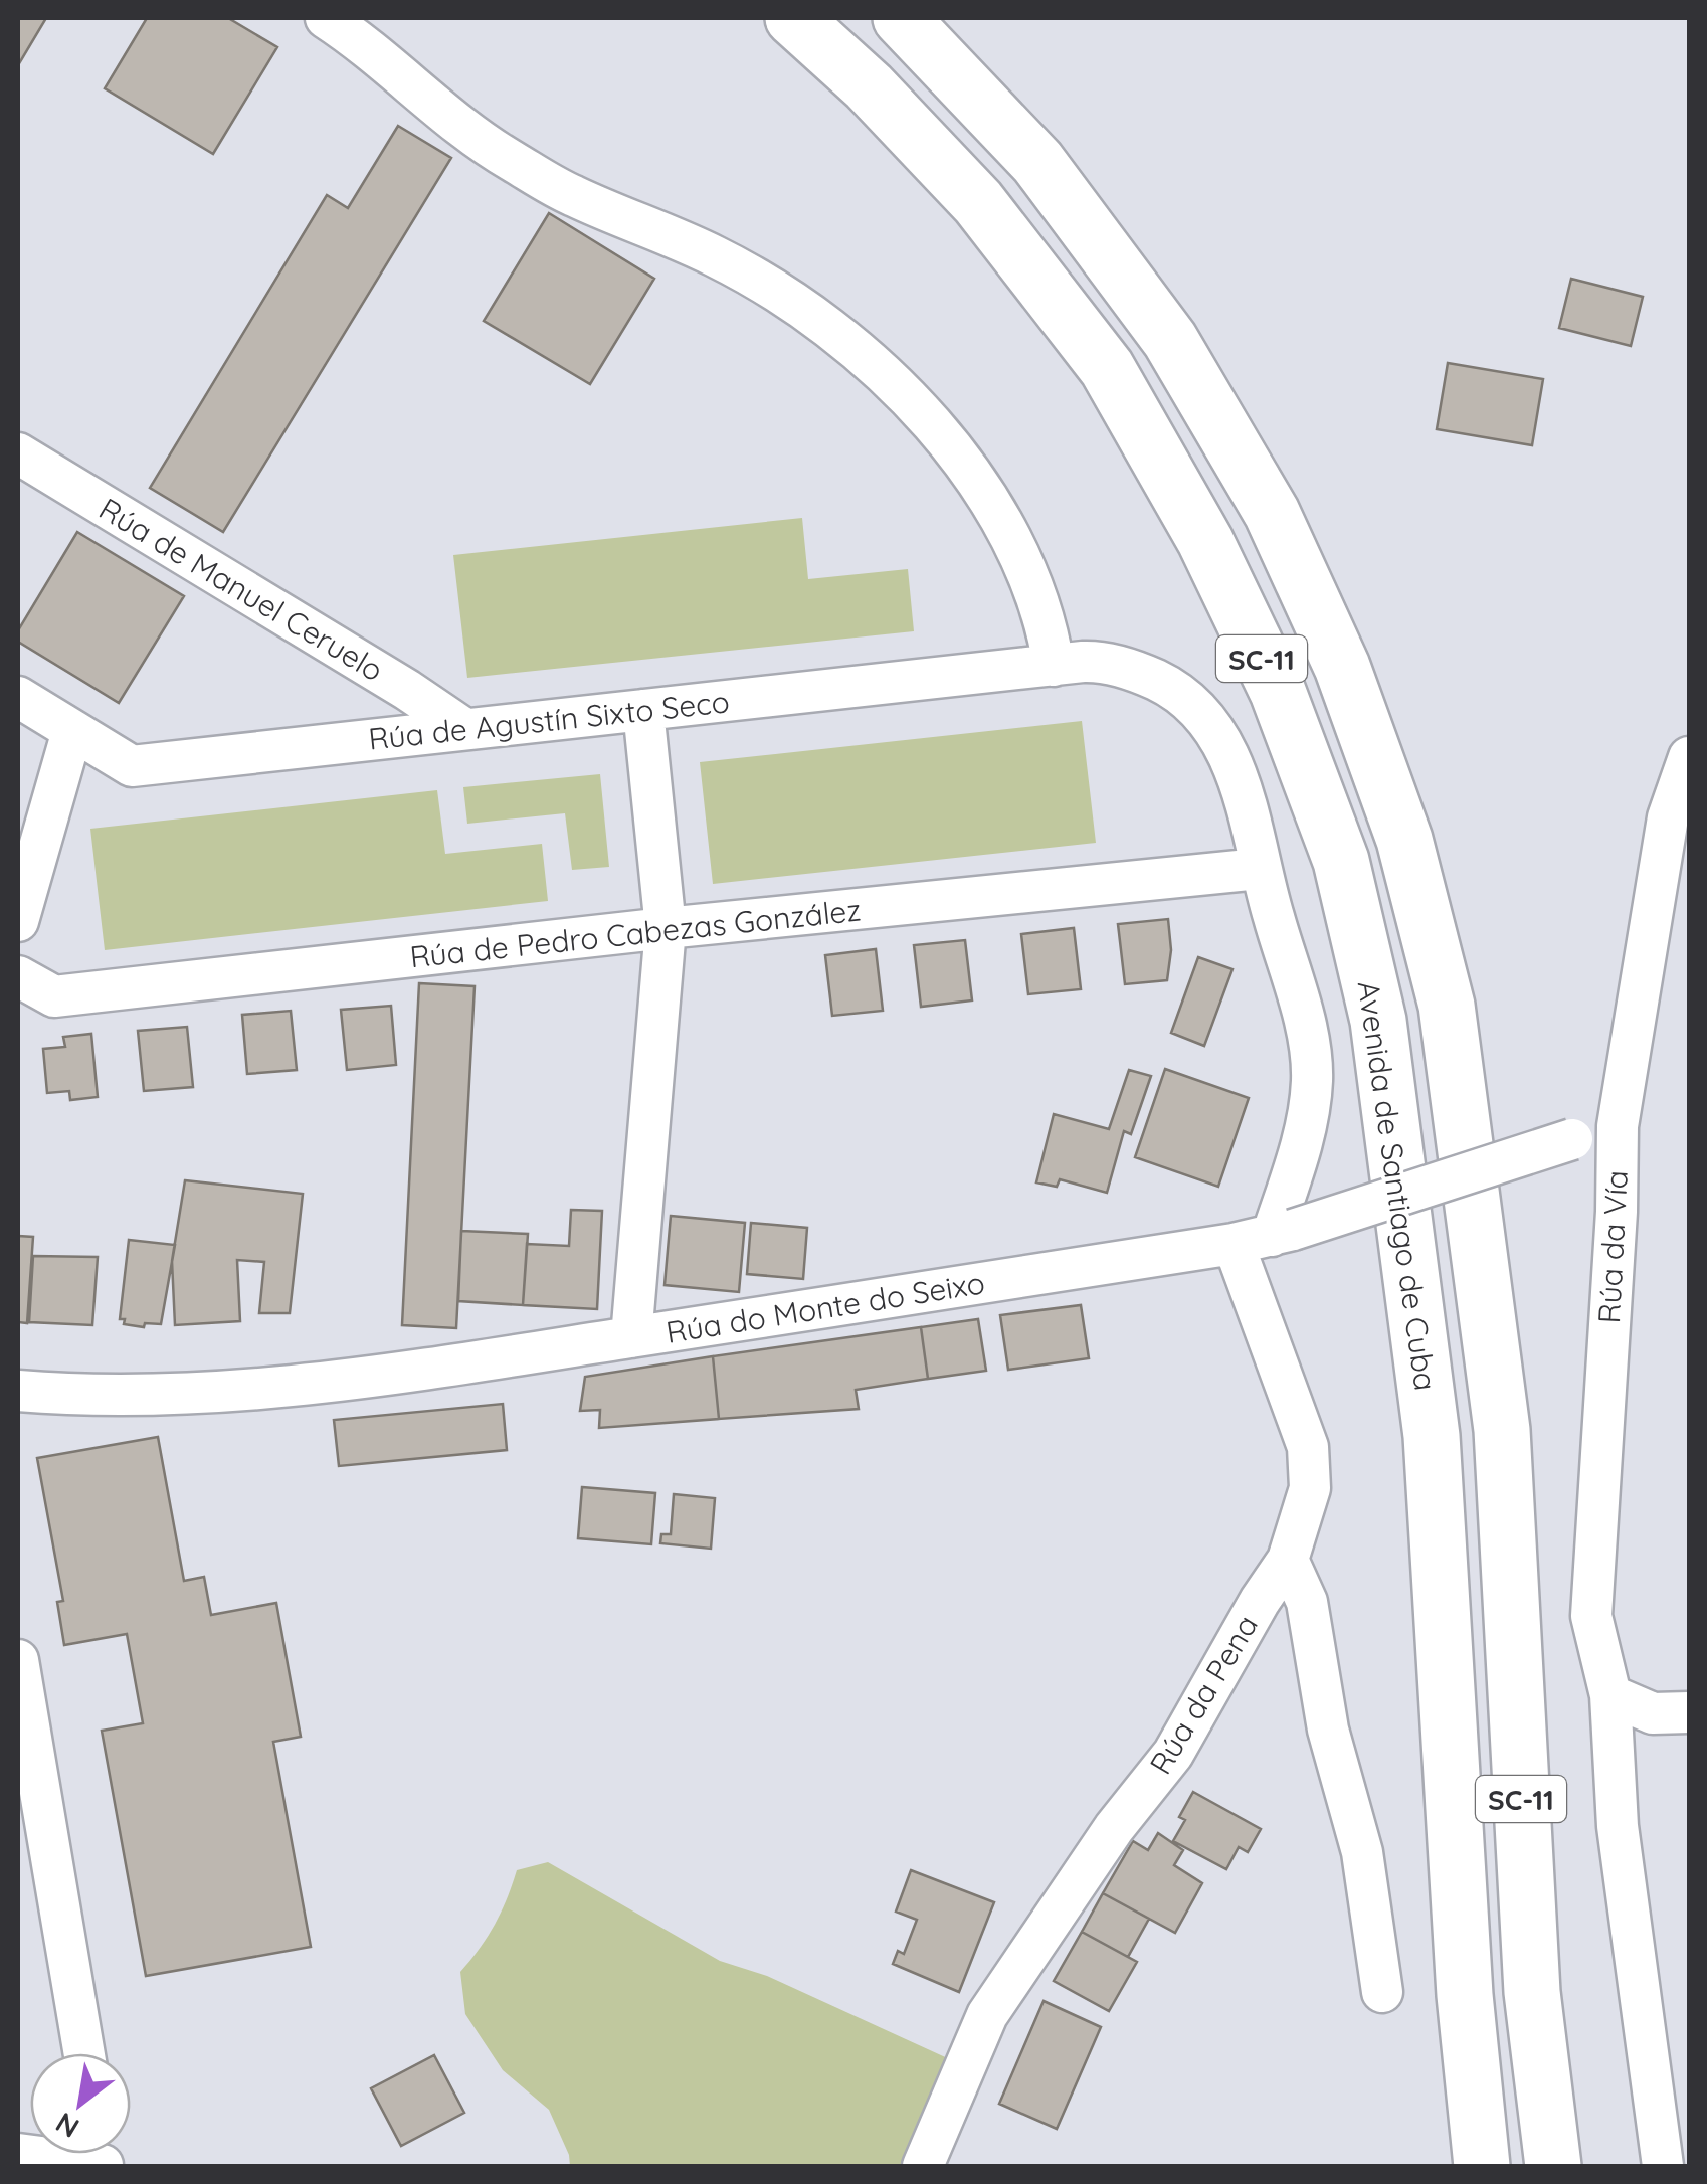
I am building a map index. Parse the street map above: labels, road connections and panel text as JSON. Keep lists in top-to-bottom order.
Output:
{
  "streets": {
    "highway": ["SC-11", "Avenida de Santiago de Cuba"],
    "street": [
      "Rúa de Manuel Ceruelo",
      "Rúa de Agustín Sixto Seco",
      "Rúa de Pedro Cabezas González",
      "Rúa da Vía",
      "Rúa do Monte do Seixo",
      "Rúa da Pena"
    ]
  },
  "crossings": [
    ["Rúa de Manuel Ceruelo", "Rúa de Agustín Sixto Seco"],
    ["Rúa de Agustín Sixto Seco", "Rúa de Pedro Cabezas González"],
    ["Rúa da Vía", "Rúa do Monte do Seixo"],
    ["Rúa do Monte do Seixo", "Rúa da Pena"]
  ],
  "north": "bottom left"
}
